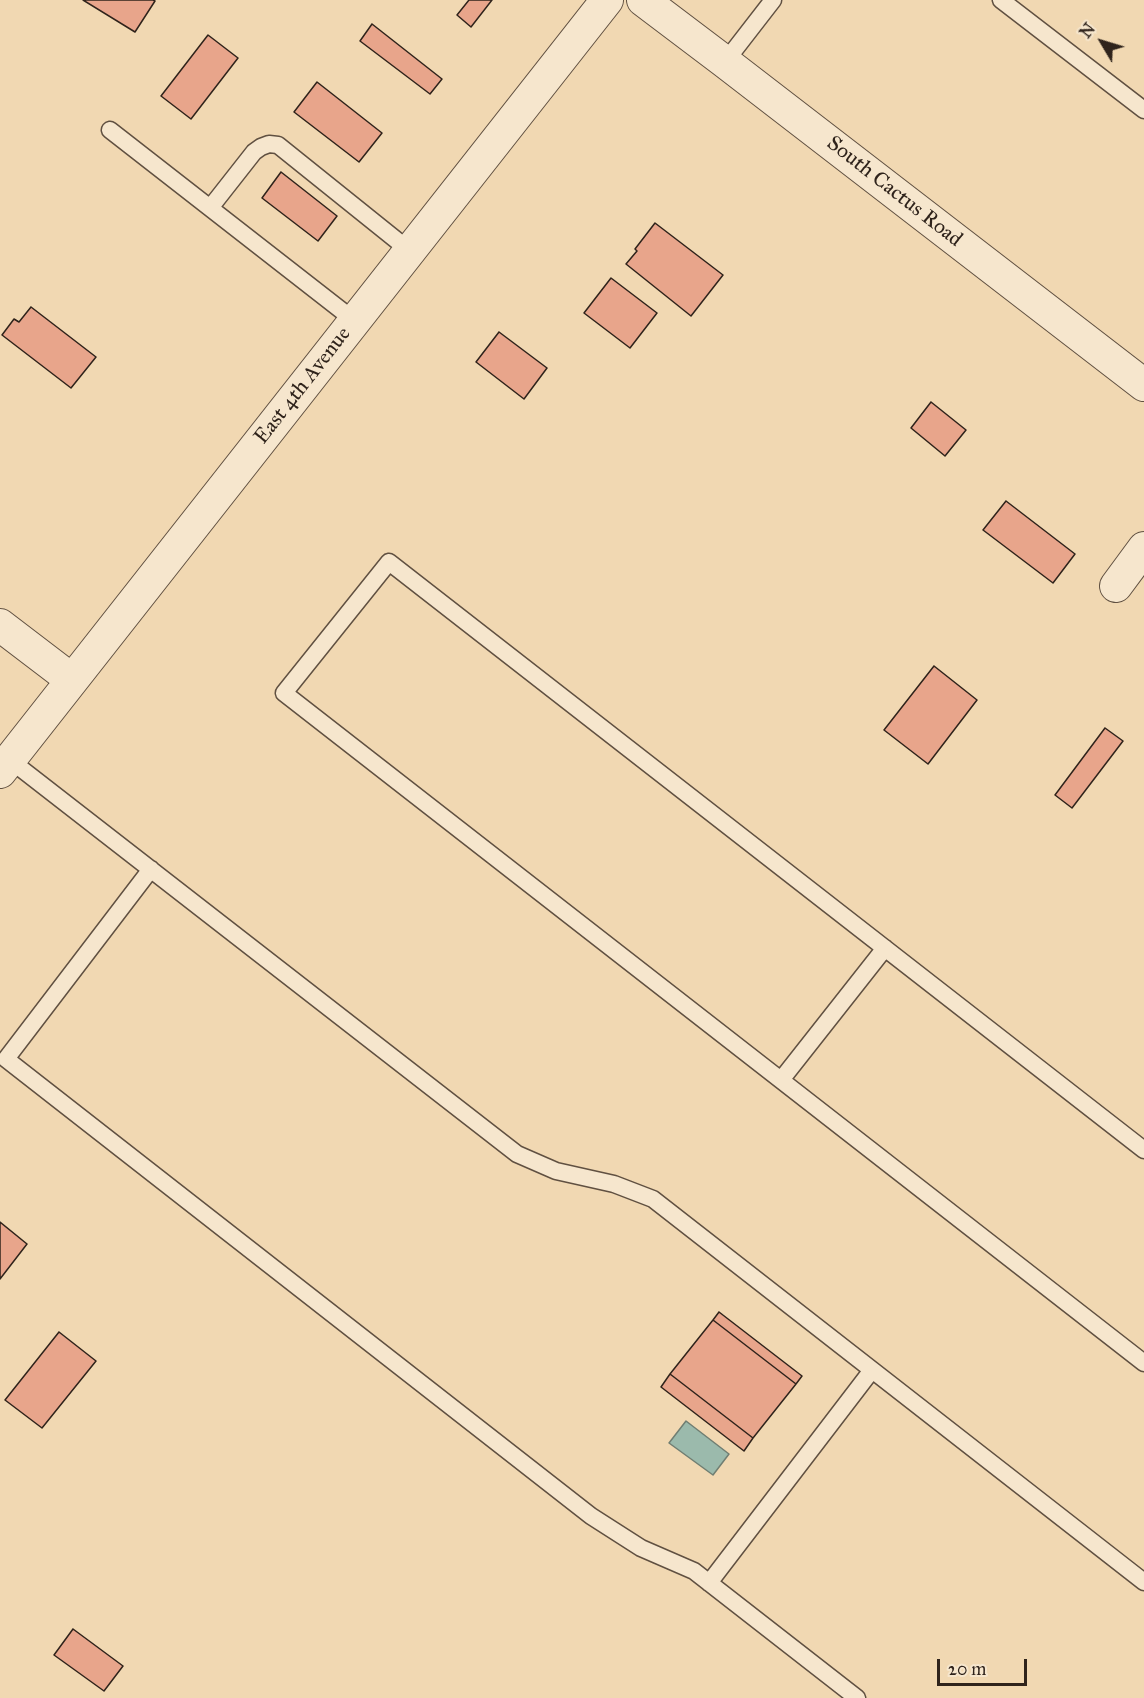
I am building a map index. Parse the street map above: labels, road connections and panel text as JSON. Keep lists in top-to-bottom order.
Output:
{
  "streets": {
    "street": ["South Cactus Road", "East 4th Avenue"]
  },
  "scale_bar": "20 m",
  "north": "top left"
}
